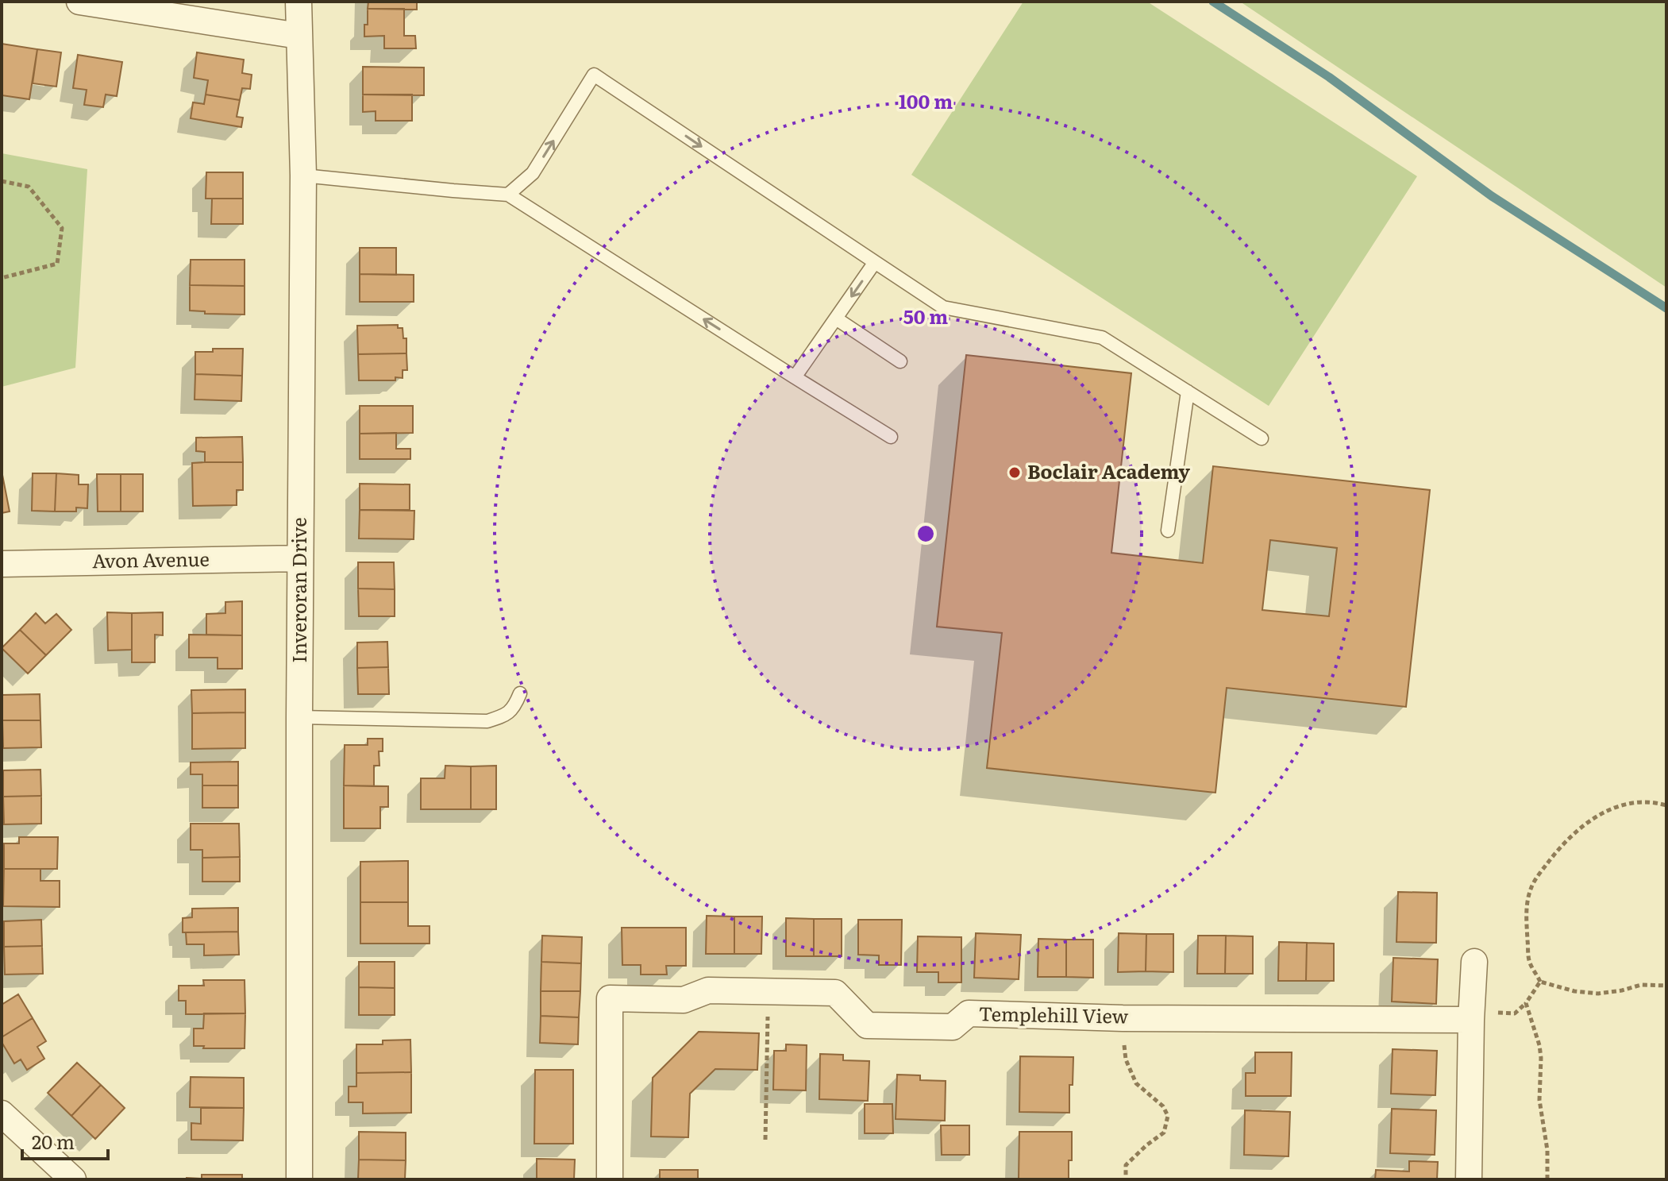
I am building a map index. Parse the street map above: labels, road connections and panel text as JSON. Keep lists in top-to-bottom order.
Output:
{
  "streets": {
    "street": ["Avon Avenue", "Inveroran Drive", "Templehill View"]
  },
  "crossings": [
    ["Avon Avenue", "Inveroran Drive"]
  ],
  "places": ["Boclair Academy"],
  "scale_bar": "20 m",
  "rings": ["100 m", "50 m"]
}
